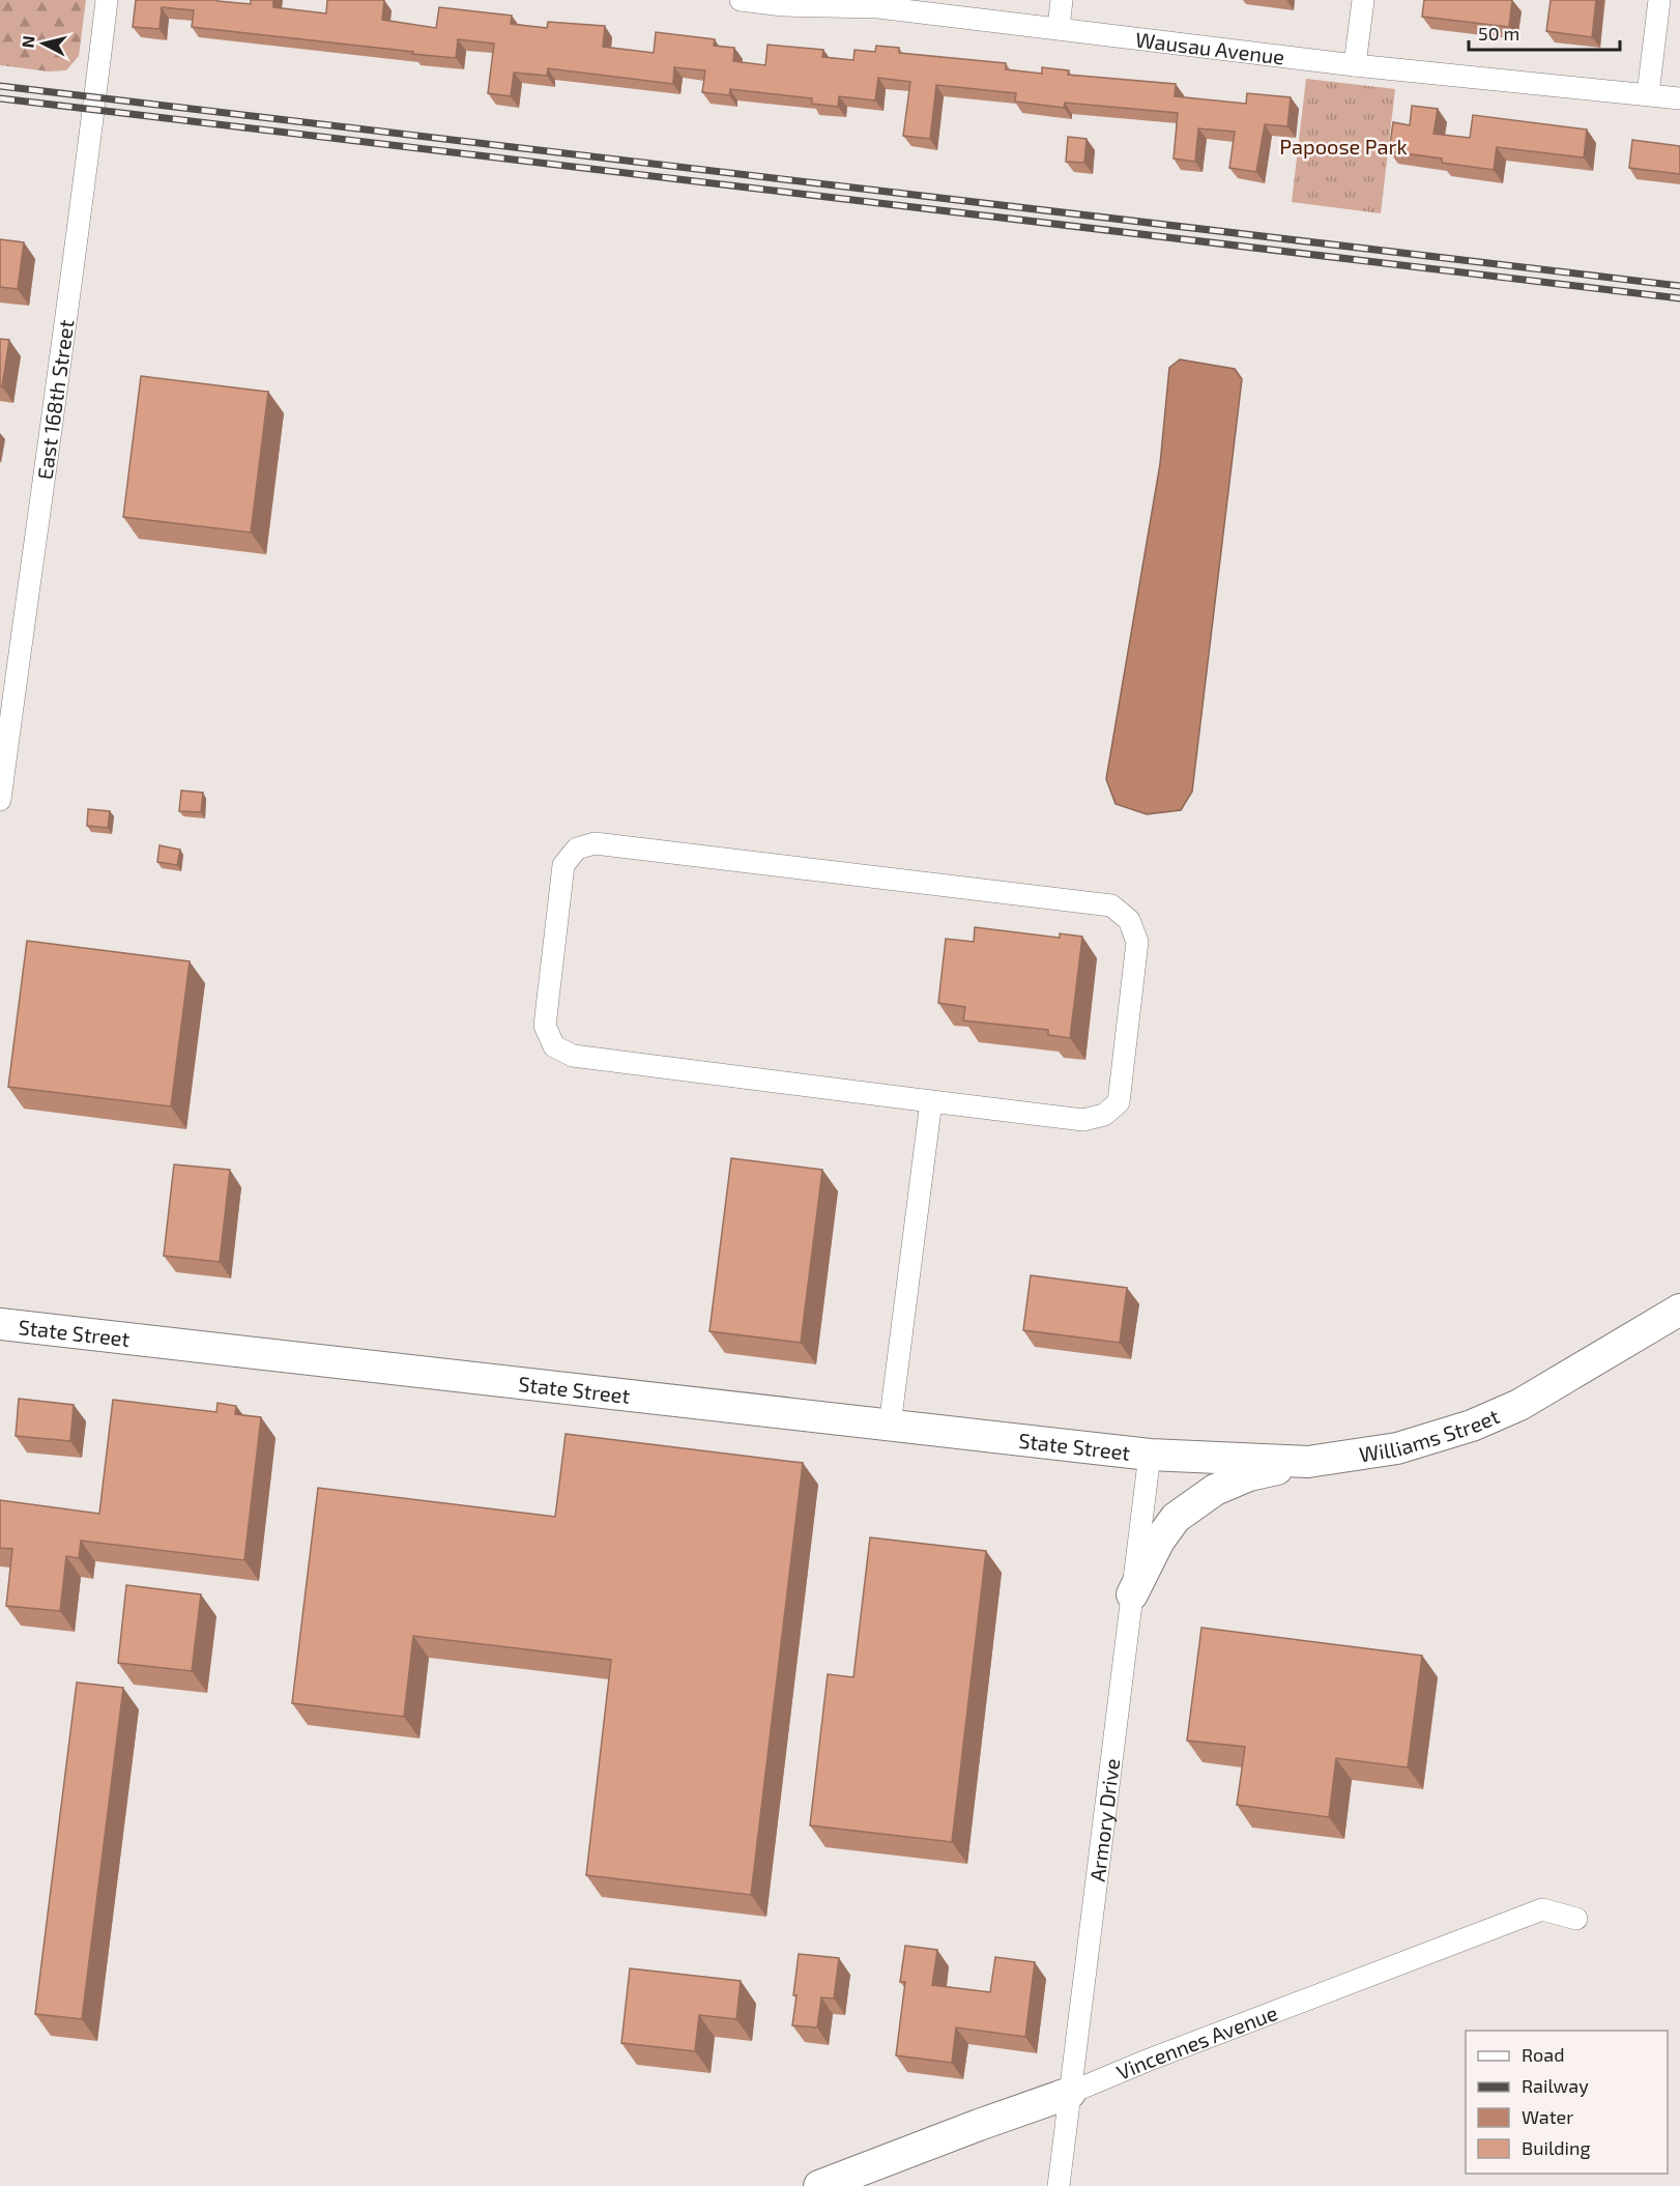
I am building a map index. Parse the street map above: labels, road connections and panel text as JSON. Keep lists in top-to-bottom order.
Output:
{
  "streets": {
    "street": [
      "Wausau Avenue",
      "East 168th Street",
      "State Street",
      "Williams Street",
      "Armory Drive",
      "Vincennes Avenue"
    ]
  },
  "crossings": [
    ["State Street", "Williams Street"],
    ["State Street", "Armory Drive"],
    ["Williams Street", "Armory Drive"],
    ["Armory Drive", "Vincennes Avenue"]
  ],
  "parks": ["Papoose Park"],
  "legend": [
    "Road",
    "Railway",
    "Water",
    "Building"
  ],
  "scale_bar": "50 m",
  "north": "left"
}
